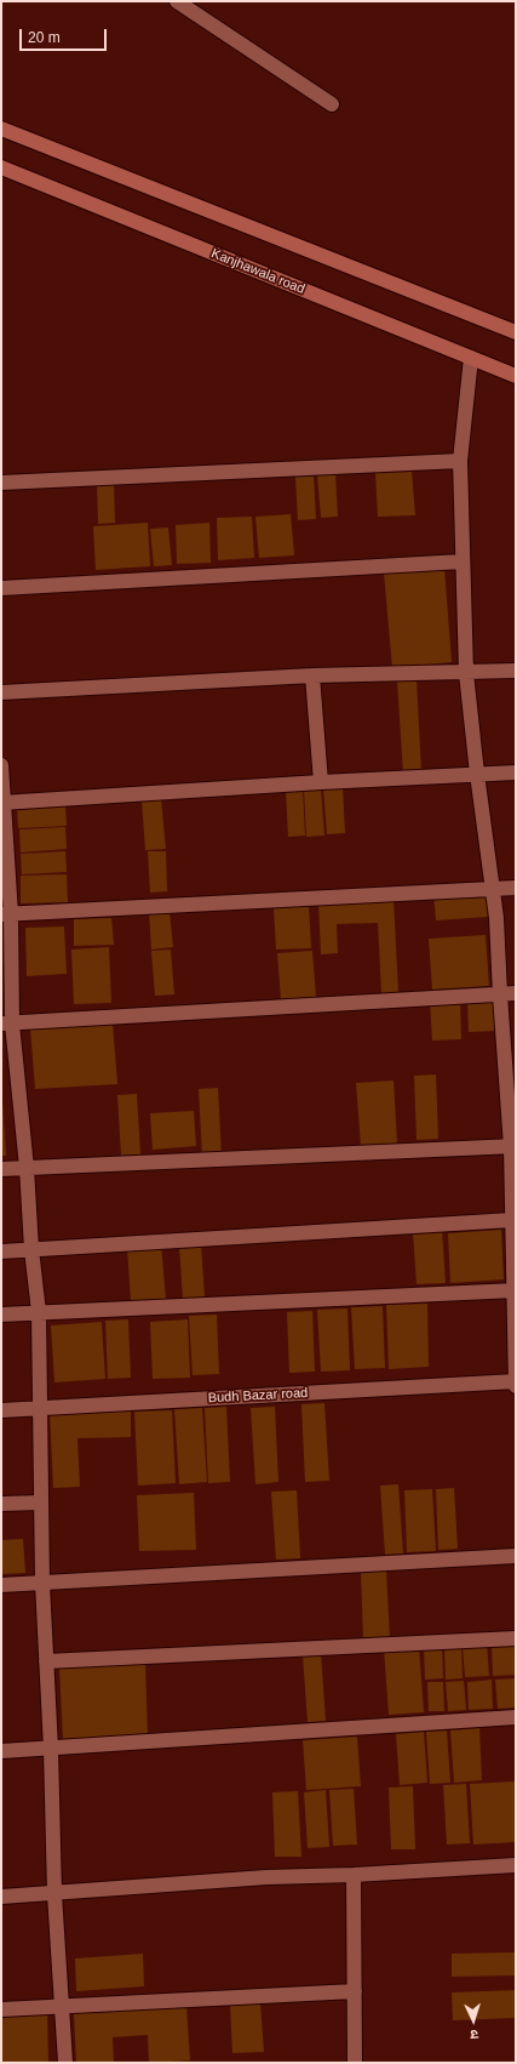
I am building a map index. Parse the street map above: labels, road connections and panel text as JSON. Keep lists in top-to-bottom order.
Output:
{
  "streets": {
    "main road": ["Kanjhawala road"],
    "street": ["Budh Bazar road"]
  },
  "scale_bar": "20 m",
  "north": "bottom"
}
